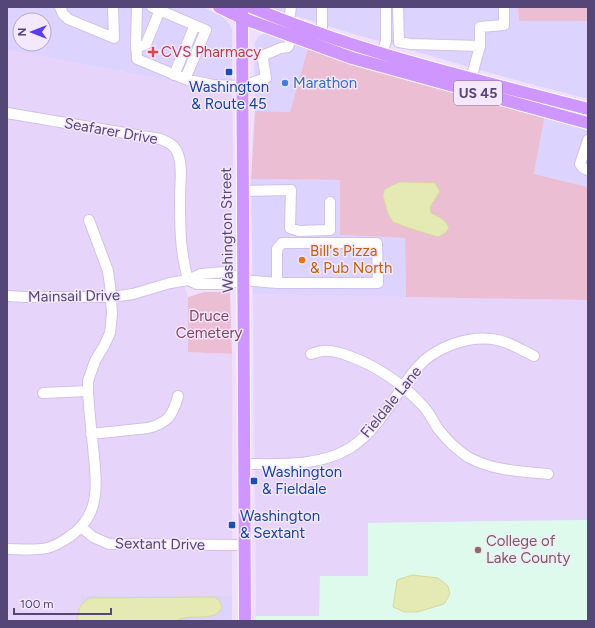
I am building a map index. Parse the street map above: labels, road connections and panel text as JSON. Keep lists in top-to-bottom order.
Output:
{
  "streets": {
    "main road": ["US 45", "Washington Street"],
    "street": [
      "Seafarer Drive",
      "Mainsail Drive",
      "Fieldale Lane",
      "Sextant Drive"
    ]
  },
  "crossings": [
    ["US 45", "Washington Street"],
    ["Seafarer Drive", "Mainsail Drive"],
    ["Washington Street", "Mainsail Drive"],
    ["Washington Street", "Fieldale Lane"],
    ["Washington Street", "Sextant Drive"]
  ],
  "parks": ["Druce Cemetery"],
  "places": {
    "health": ["CVS Pharmacy"],
    "transit": ["Washington & Route 45", "Washington & Fieldale", "Washington & Sextant"],
    "other": ["Marathon", "Bill's Pizza & Pub North", "College of Lake County"]
  },
  "scale_bar": "100 m",
  "north": "left"
}
